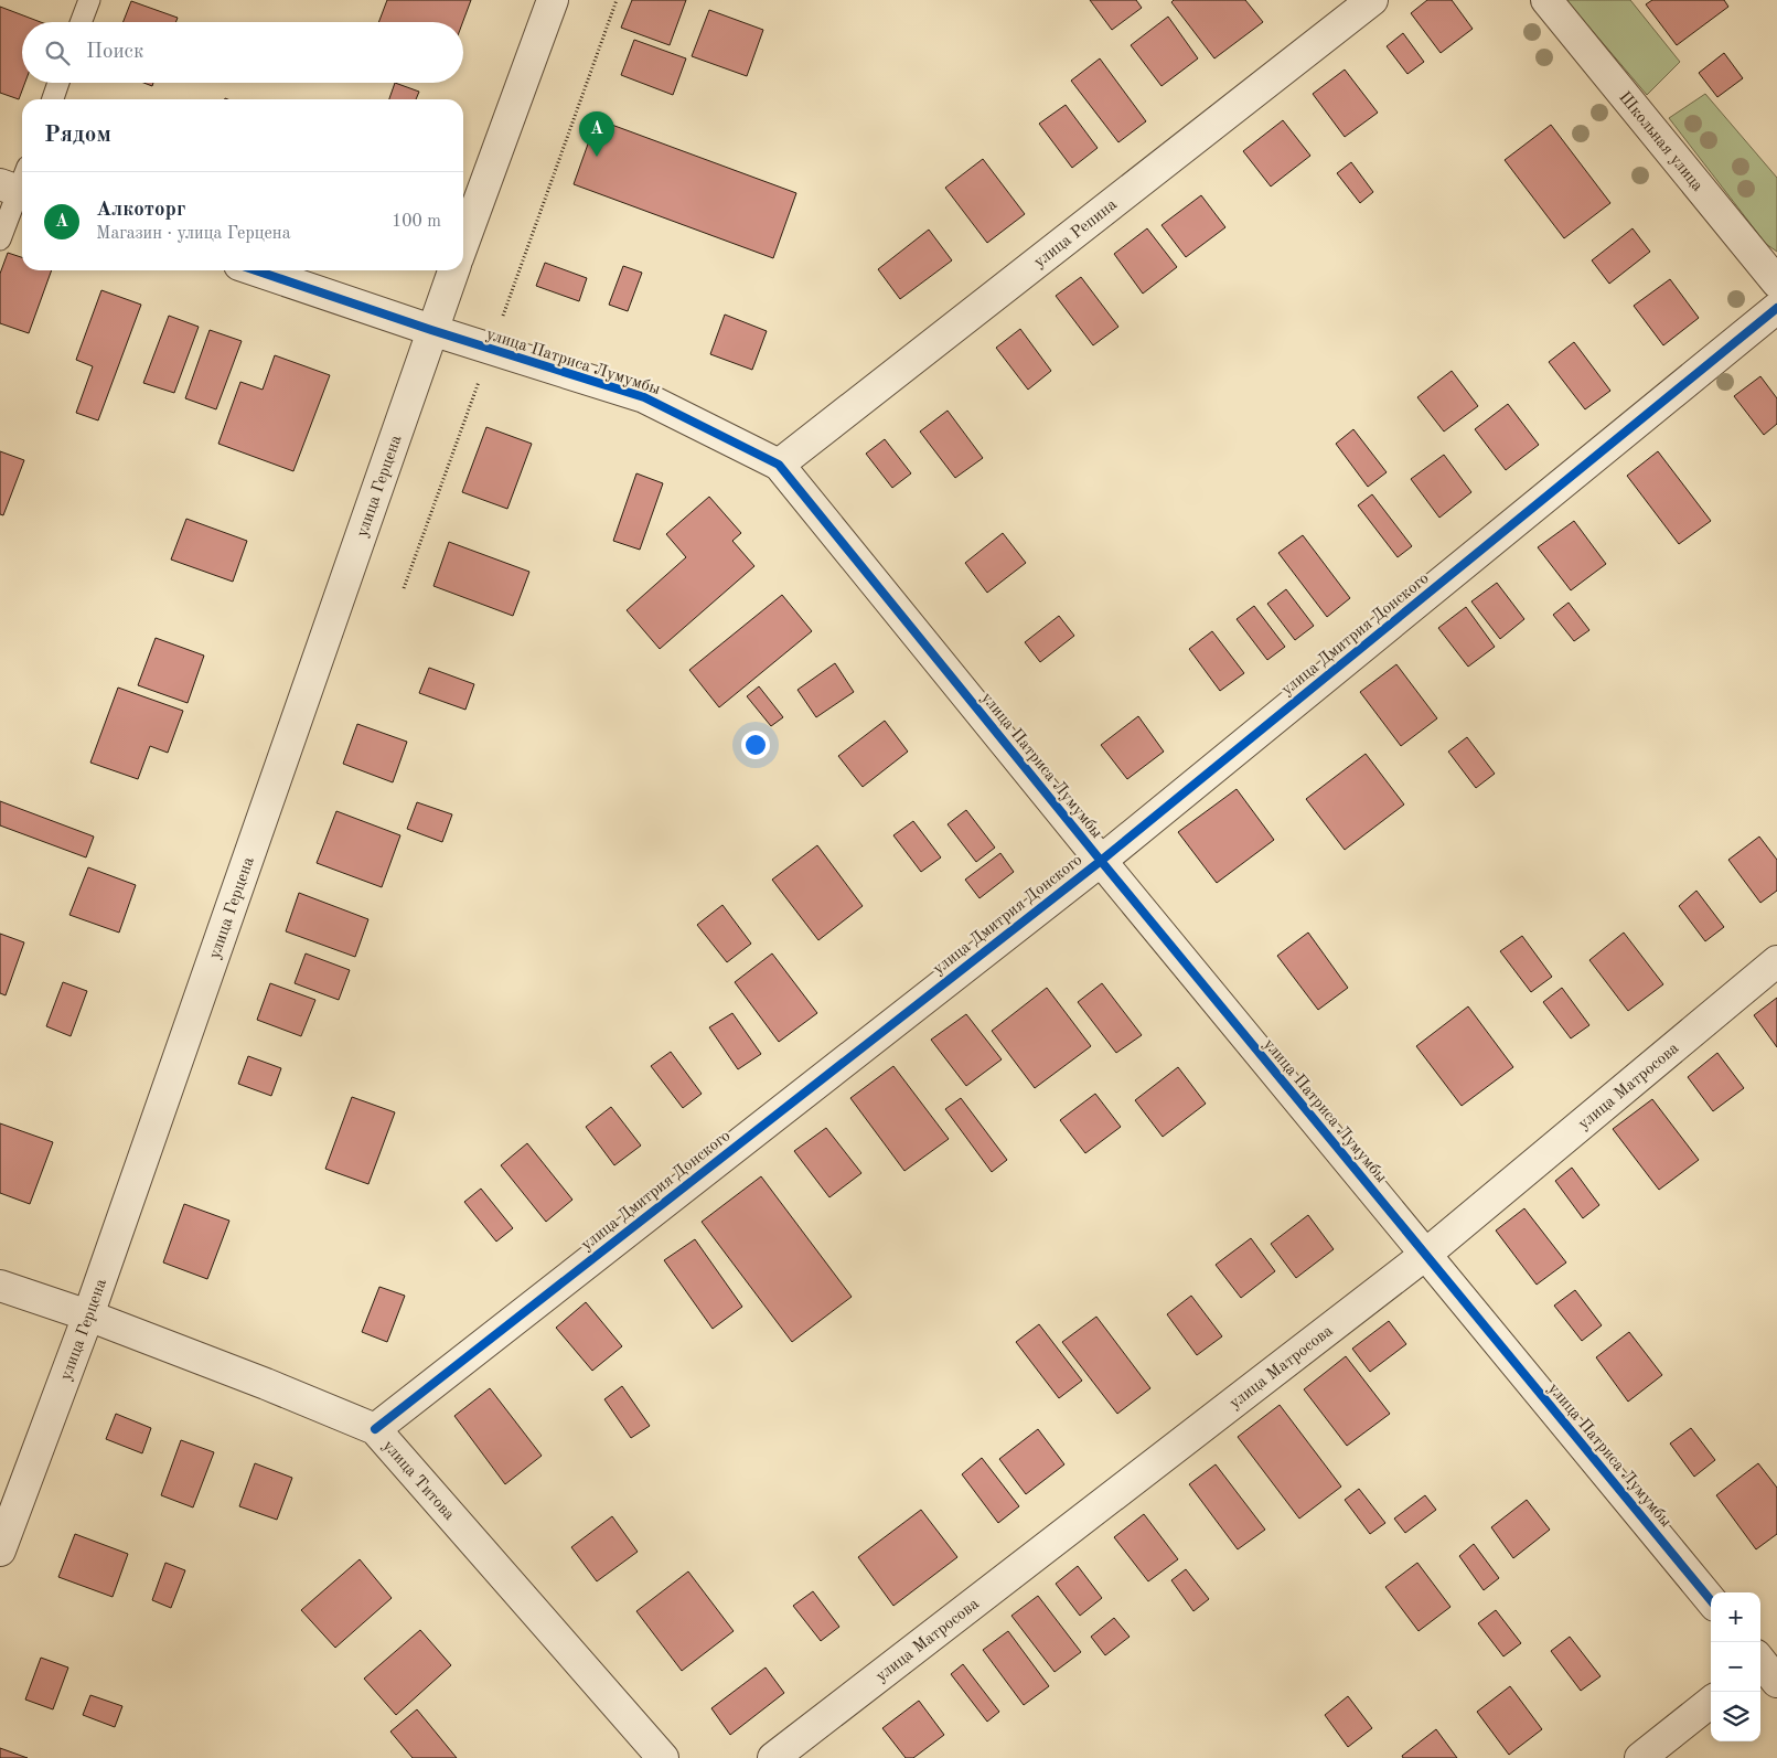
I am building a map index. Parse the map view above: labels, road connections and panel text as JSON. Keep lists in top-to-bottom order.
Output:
{
  "streets": {
    "street": [
      "Школьная улица",
      "улица Репина",
      "улица Патриса Лумумбы",
      "улица Герцена",
      "улица Дмитрия Донского",
      "улица Матросова",
      "улица Титова"
    ]
  },
  "crossings": [
    ["улица Репина", "улица Патриса Лумумбы"],
    ["улица Патриса Лумумбы", "улица Герцена"],
    ["улица Патриса Лумумбы", "улица Дмитрия Донского"],
    ["улица Патриса Лумумбы", "улица Матросова"],
    ["улица Герцена", "улица Титова"],
    ["улица Дмитрия Донского", "улица Титова"]
  ],
  "page": {
    "search": "Поиск",
    "heading": "Рядом",
    "pins": "A",
    "list": [
      {
        "mark": "A",
        "name": "Алкоторг",
        "note": "Магазин · улица Герцена",
        "value": "100 m"
      }
    ],
    "map_buttons": ["+", "−"]
  }
}
